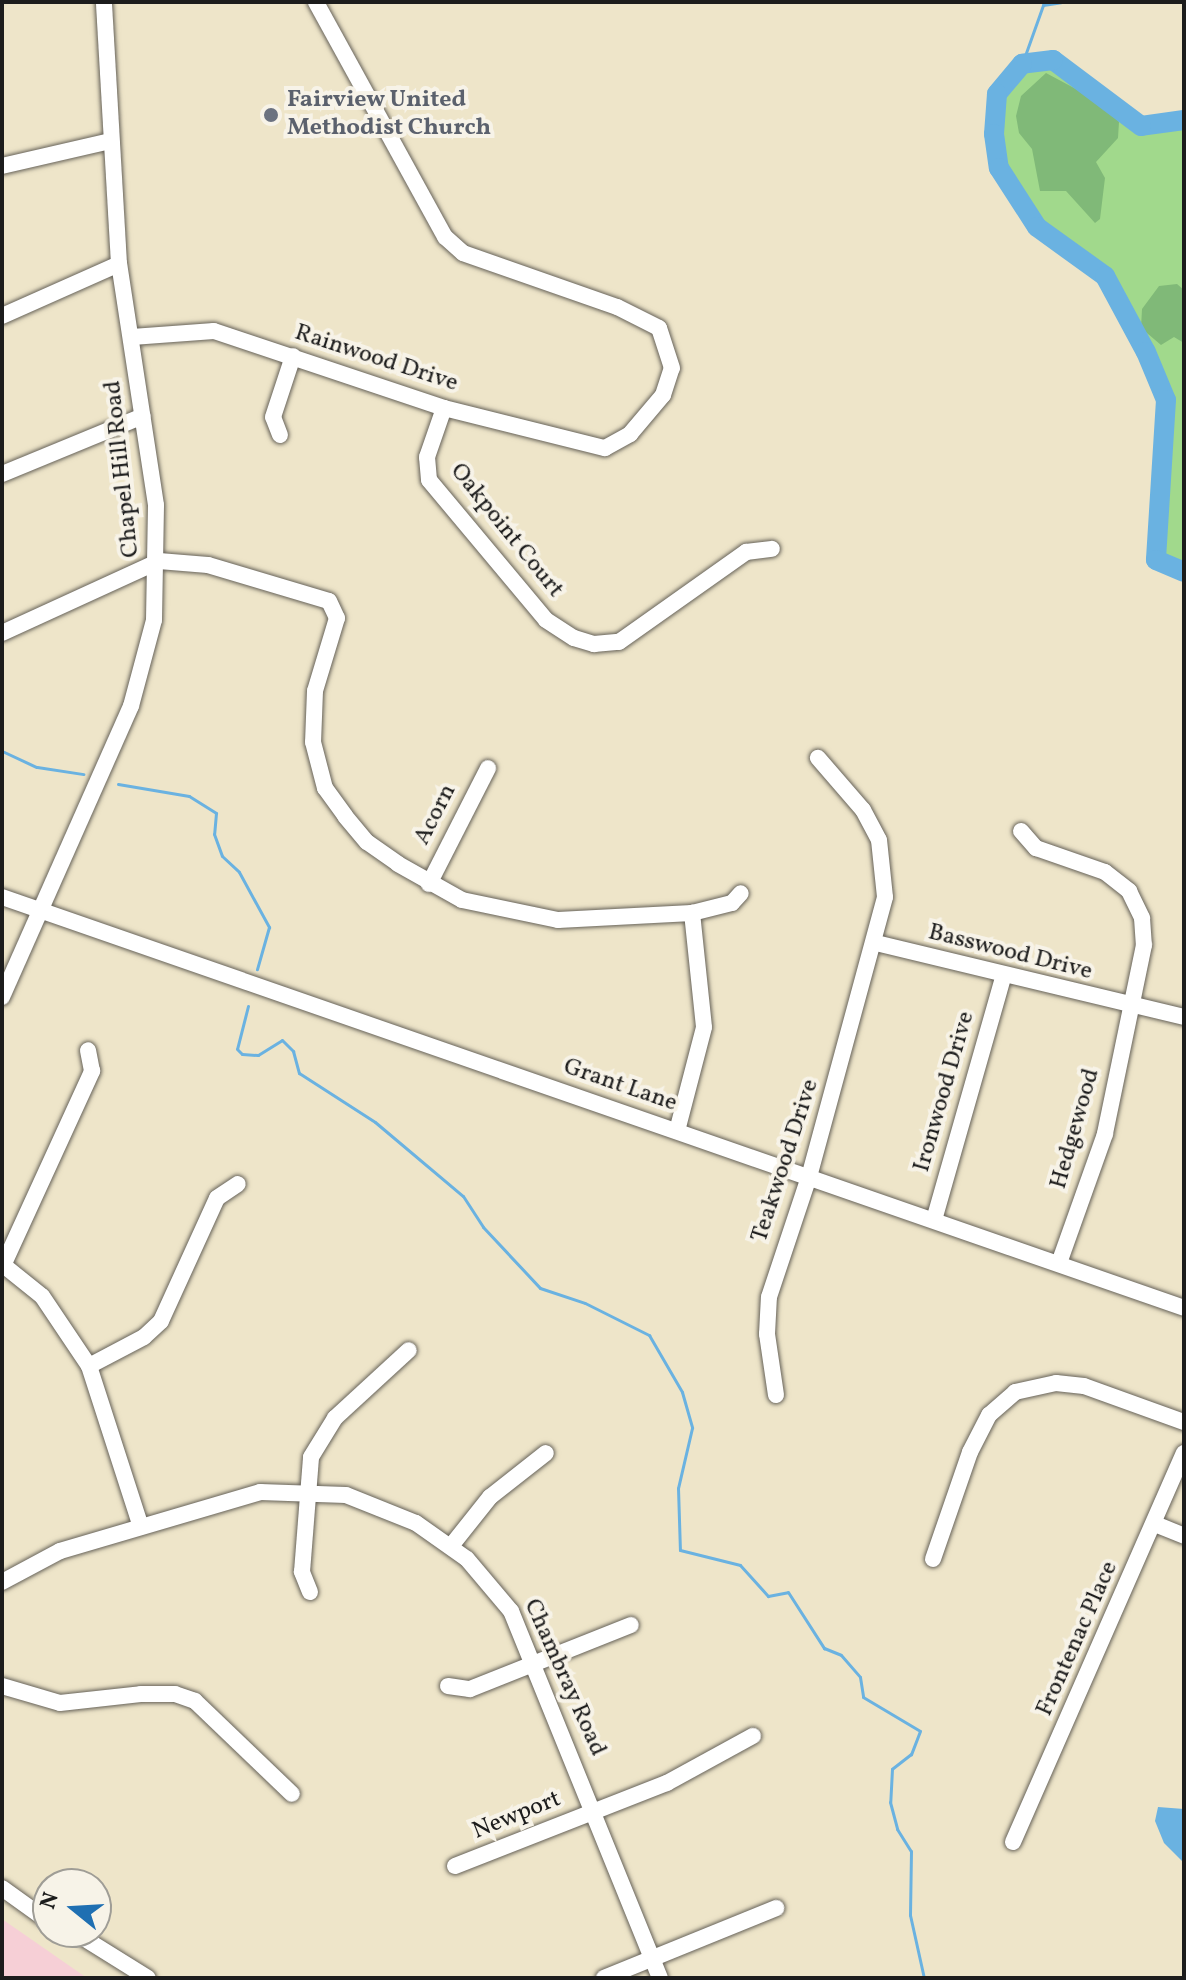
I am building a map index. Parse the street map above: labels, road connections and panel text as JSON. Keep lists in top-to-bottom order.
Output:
{
  "streets": {
    "street": [
      "Rainwood Drive",
      "Chapel Hill Road",
      "Oakpoint Court",
      "Acorn",
      "Basswood Drive",
      "Grant Lane",
      "Ironwood Drive",
      "Hedgewood",
      "Teakwood Drive",
      "Frontenac Place",
      "Chambray Road",
      "Newport"
    ]
  },
  "crossings": [
    ["Rainwood Drive", "Chapel Hill Road"],
    ["Rainwood Drive", "Oakpoint Court"],
    ["Chapel Hill Road", "Grant Lane"],
    ["Basswood Drive", "Ironwood Drive"],
    ["Basswood Drive", "Hedgewood"],
    ["Basswood Drive", "Teakwood Drive"],
    ["Grant Lane", "Ironwood Drive"],
    ["Grant Lane", "Hedgewood"],
    ["Grant Lane", "Teakwood Drive"],
    ["Chambray Road", "Newport"]
  ],
  "places": ["Fairview United Methodist Church"],
  "north": "left"
}
